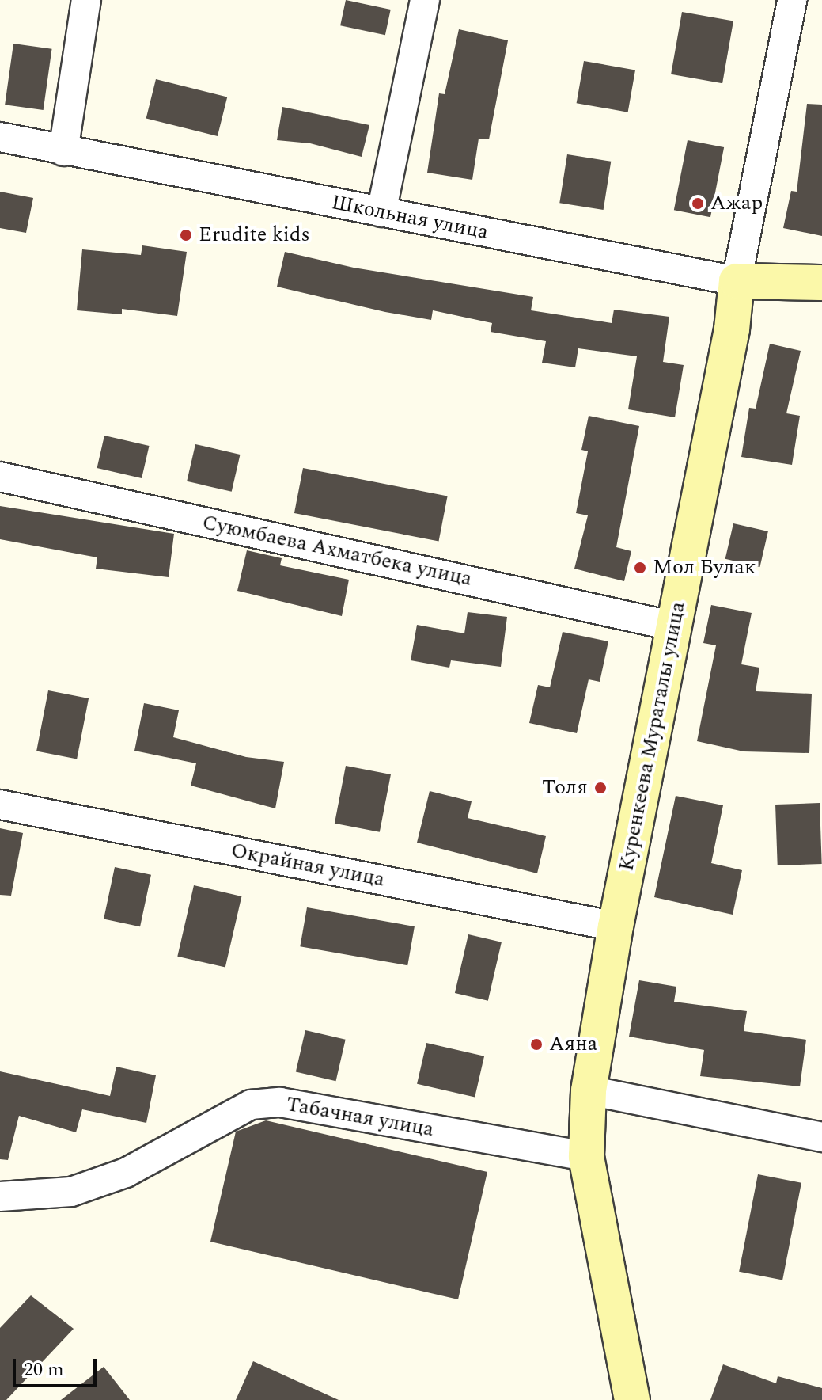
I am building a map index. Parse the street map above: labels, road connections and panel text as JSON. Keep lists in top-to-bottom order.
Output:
{
  "streets": {
    "street": [
      "Школьная улица",
      "Суюмбаева Ахматбека улица",
      "Куренкеева Мураталы улица",
      "Окрайная улица",
      "Табачная улица"
    ]
  },
  "crossings": [
    ["Школьная улица", "Куренкеева Мураталы улица"],
    ["Суюмбаева Ахматбека улица", "Куренкеева Мураталы улица"],
    ["Куренкеева Мураталы улица", "Окрайная улица"],
    ["Куренкеева Мураталы улица", "Табачная улица"]
  ],
  "places": [
    "Ажар",
    "Erudite kids",
    "Мол Булак",
    "Толя",
    "Аяна"
  ],
  "scale_bar": "20 m"
}
